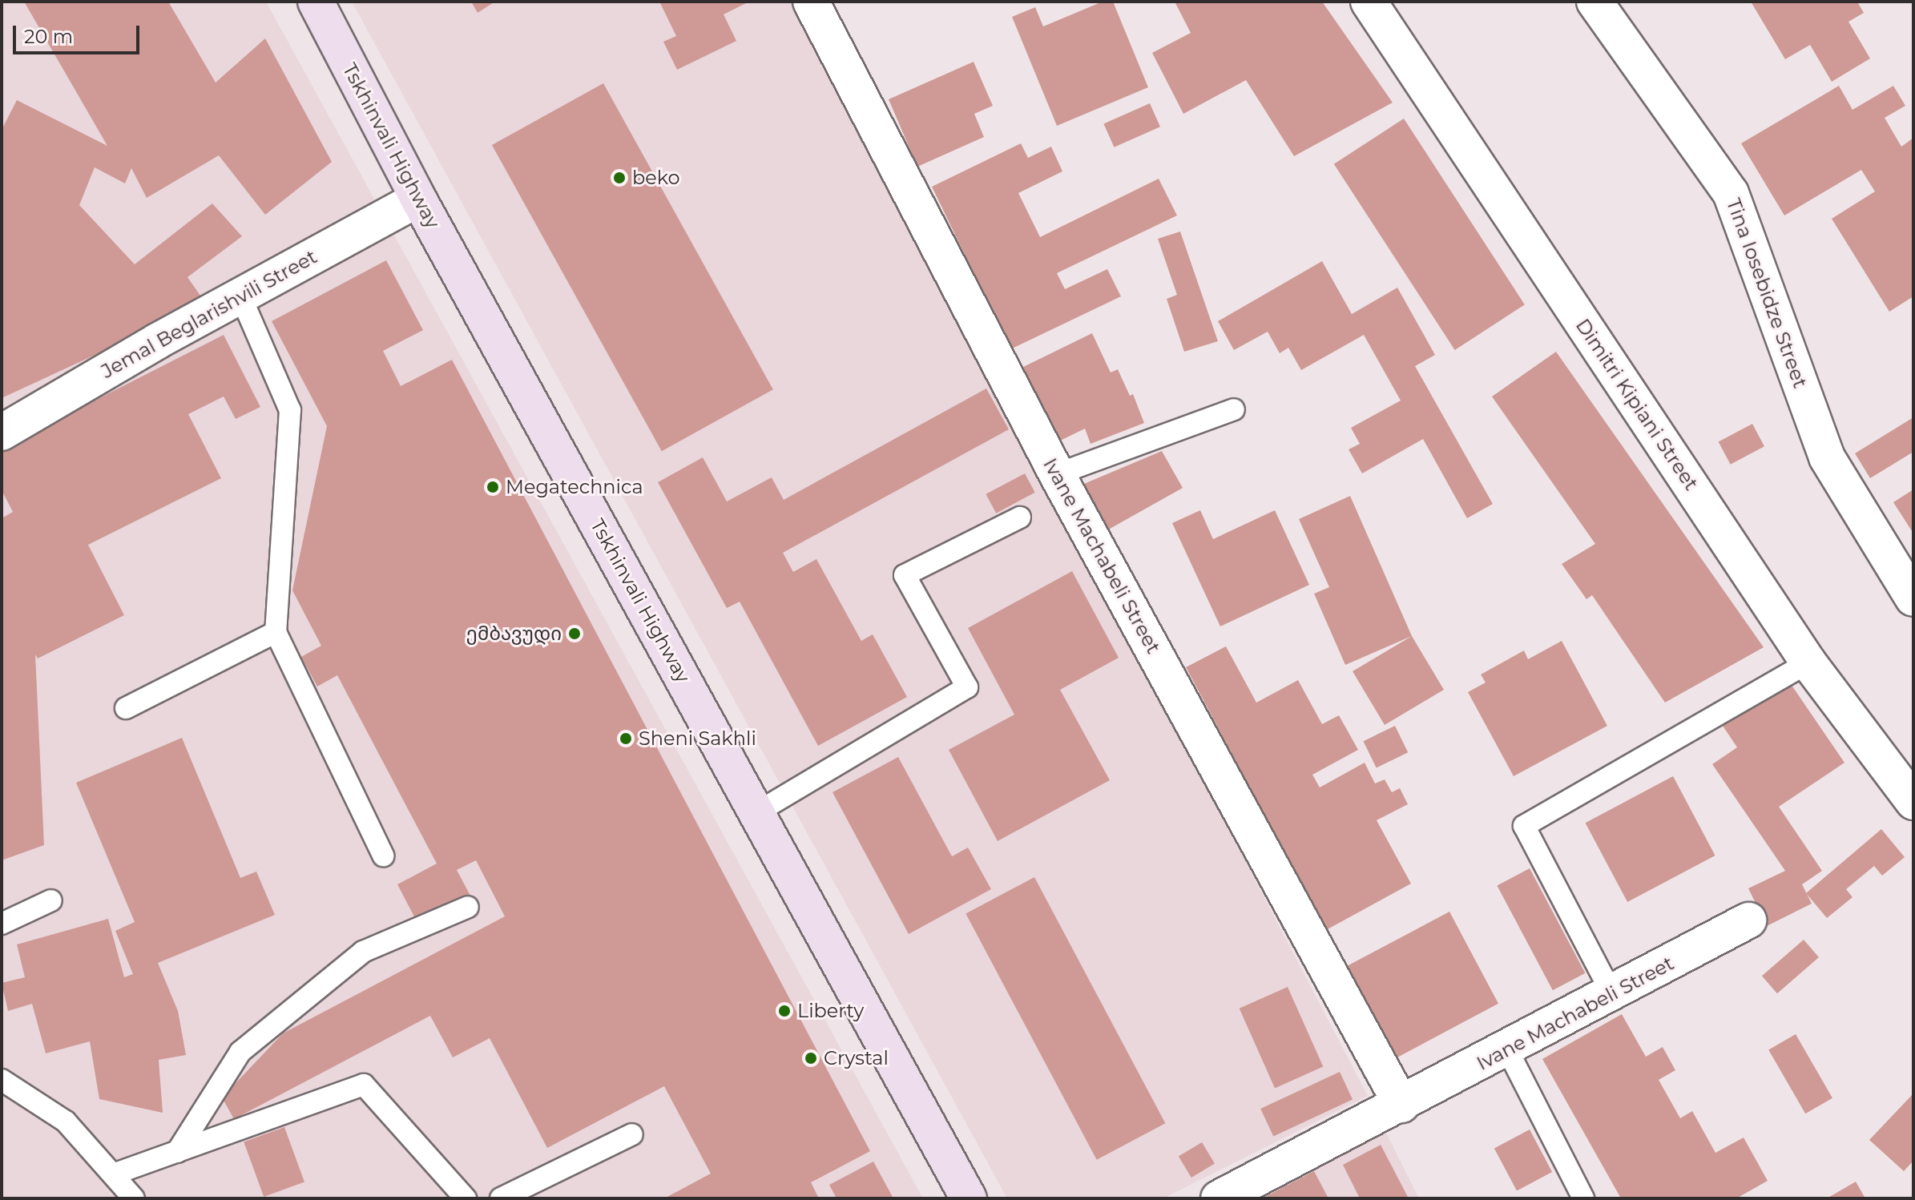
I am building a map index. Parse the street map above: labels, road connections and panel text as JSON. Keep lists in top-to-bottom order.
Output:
{
  "streets": {
    "main road": ["Tskhinvali Highway"],
    "street": [
      "Tina Iosebidze Street",
      "Jemal Beglarishvili Street",
      "Dimitri Kipiani Street",
      "Ivane Machabeli Street"
    ]
  },
  "crossings": [
    ["Tskhinvali Highway", "Jemal Beglarishvili Street"]
  ],
  "places": [
    "beko",
    "Megatechnica",
    "ემბავუდი",
    "Sheni Sakhli",
    "Liberty",
    "Crystal"
  ],
  "scale_bar": "20 m"
}
